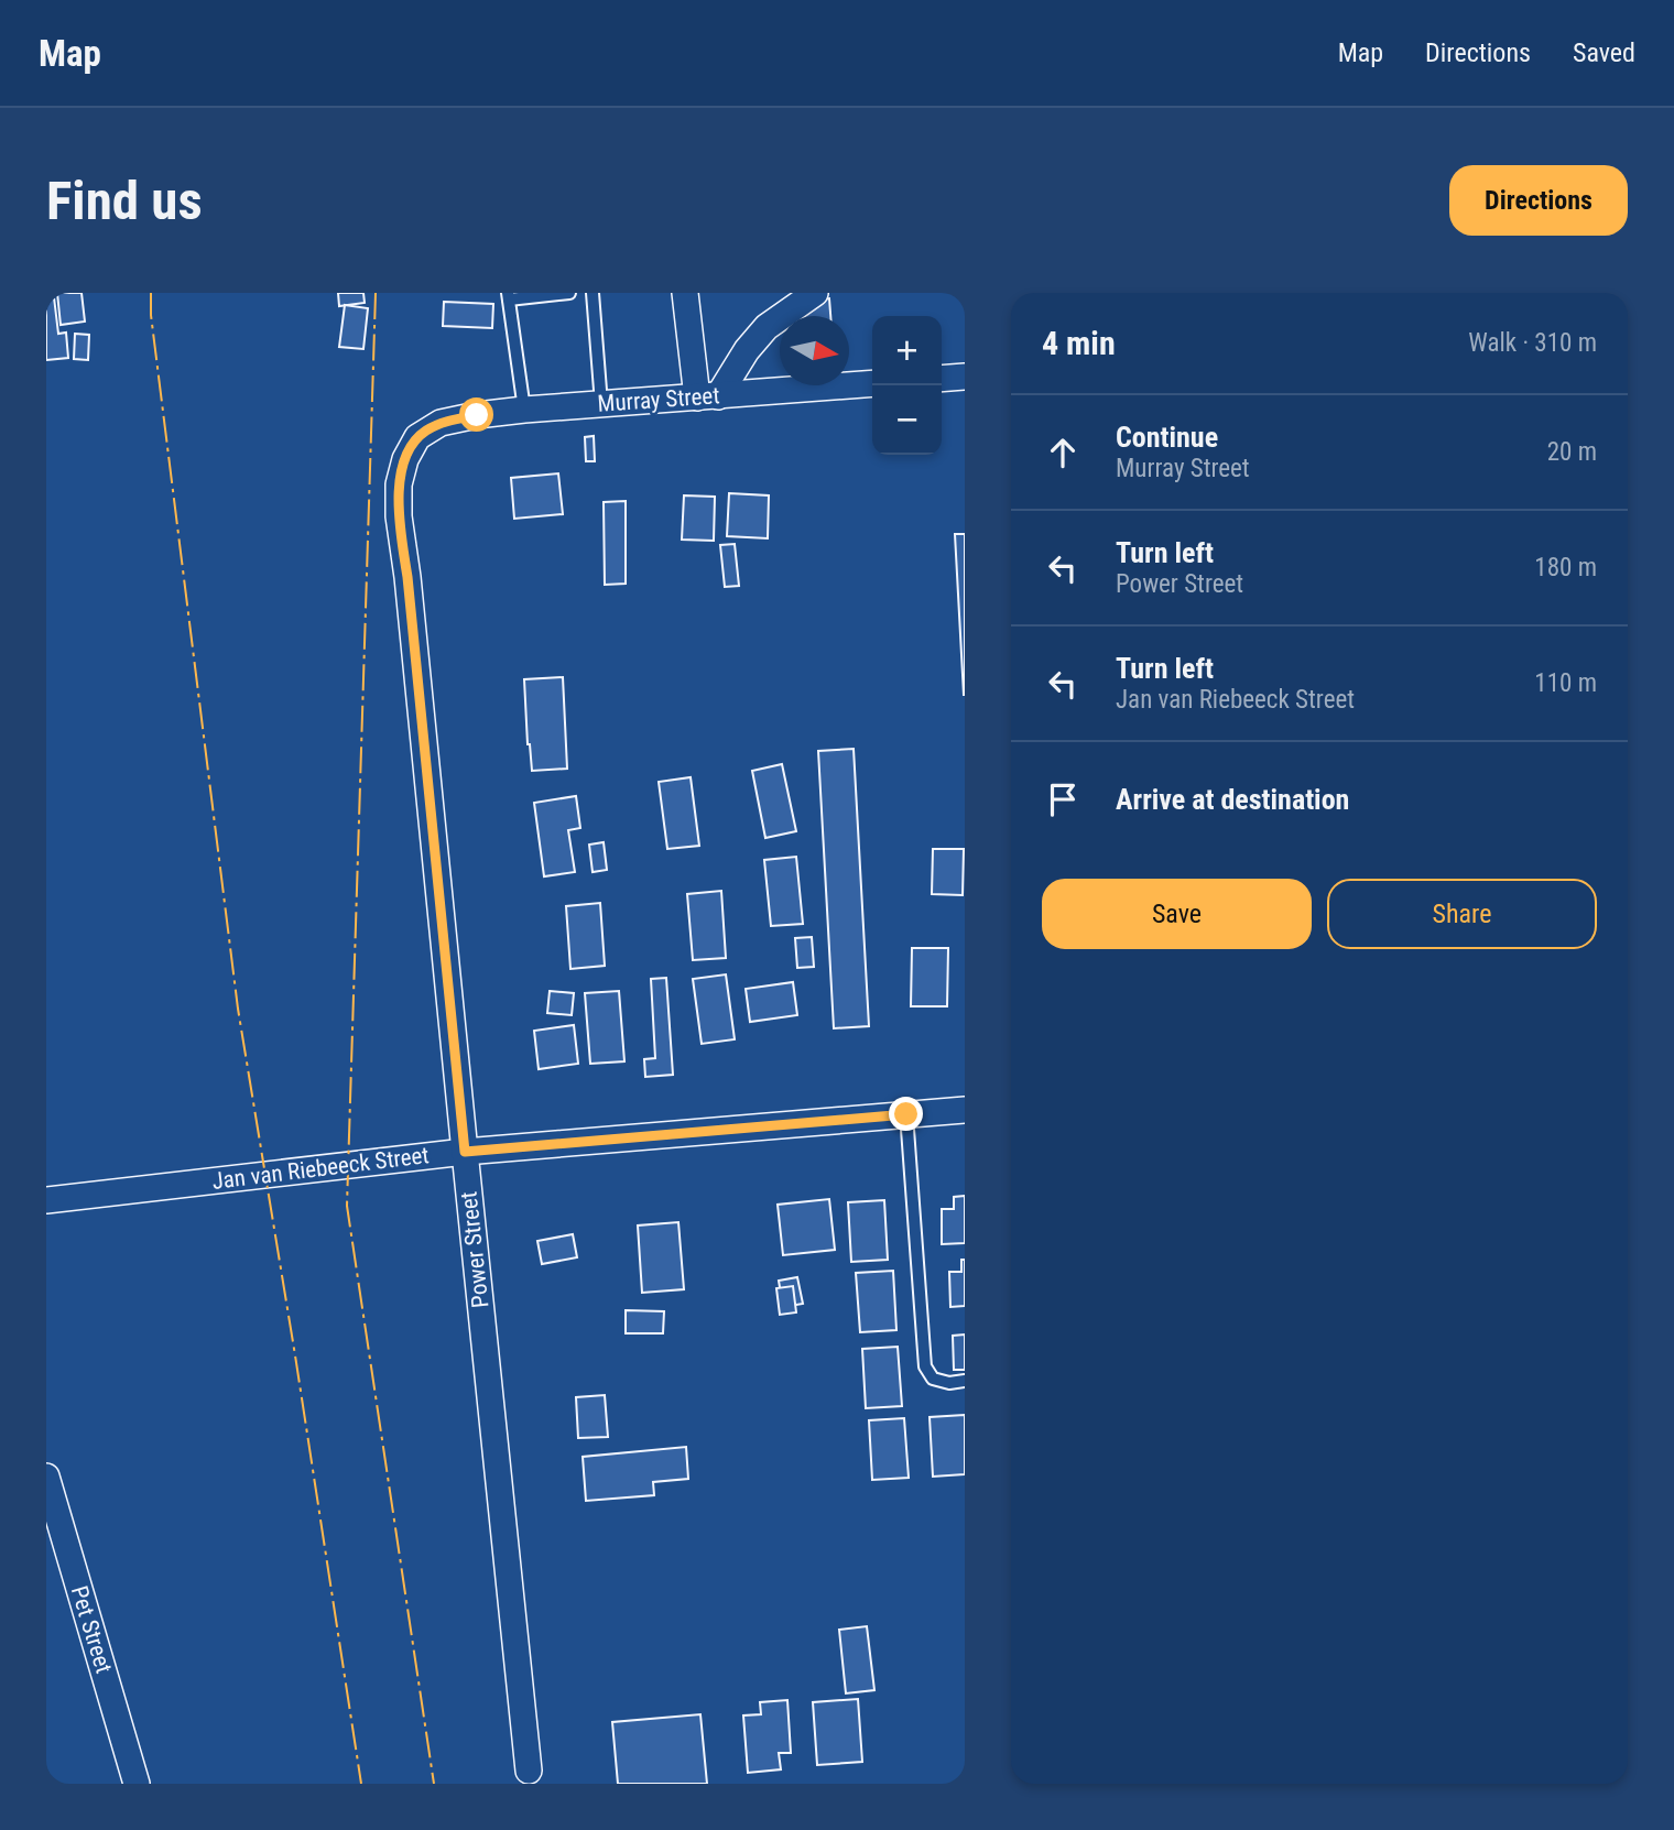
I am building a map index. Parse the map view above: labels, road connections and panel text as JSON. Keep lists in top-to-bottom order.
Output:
{
  "streets": {
    "street": [
      "Murray Street",
      "Jan van Riebeeck Street",
      "Power Street",
      "Pet Street"
    ]
  },
  "crossings": [
    ["Murray Street", "Power Street"],
    ["Jan van Riebeeck Street", "Power Street"]
  ],
  "north": "right",
  "page": {
    "header": "Map",
    "nav": ["Map", "Directions", "Saved"],
    "buttons": [
      "Directions",
      ["Save", "Share"]
    ],
    "title": "Find us",
    "heading": ["4 min", "Walk · 310 m"],
    "map_buttons": ["+", "−"],
    "list": [
      ["Continue", "Murray Street", "20 m"],
      ["Turn left", "Power Street", "180 m"],
      ["Turn left", "Jan van Riebeeck Street", "110 m"],
      "Arrive at destination"
    ]
  }
}
